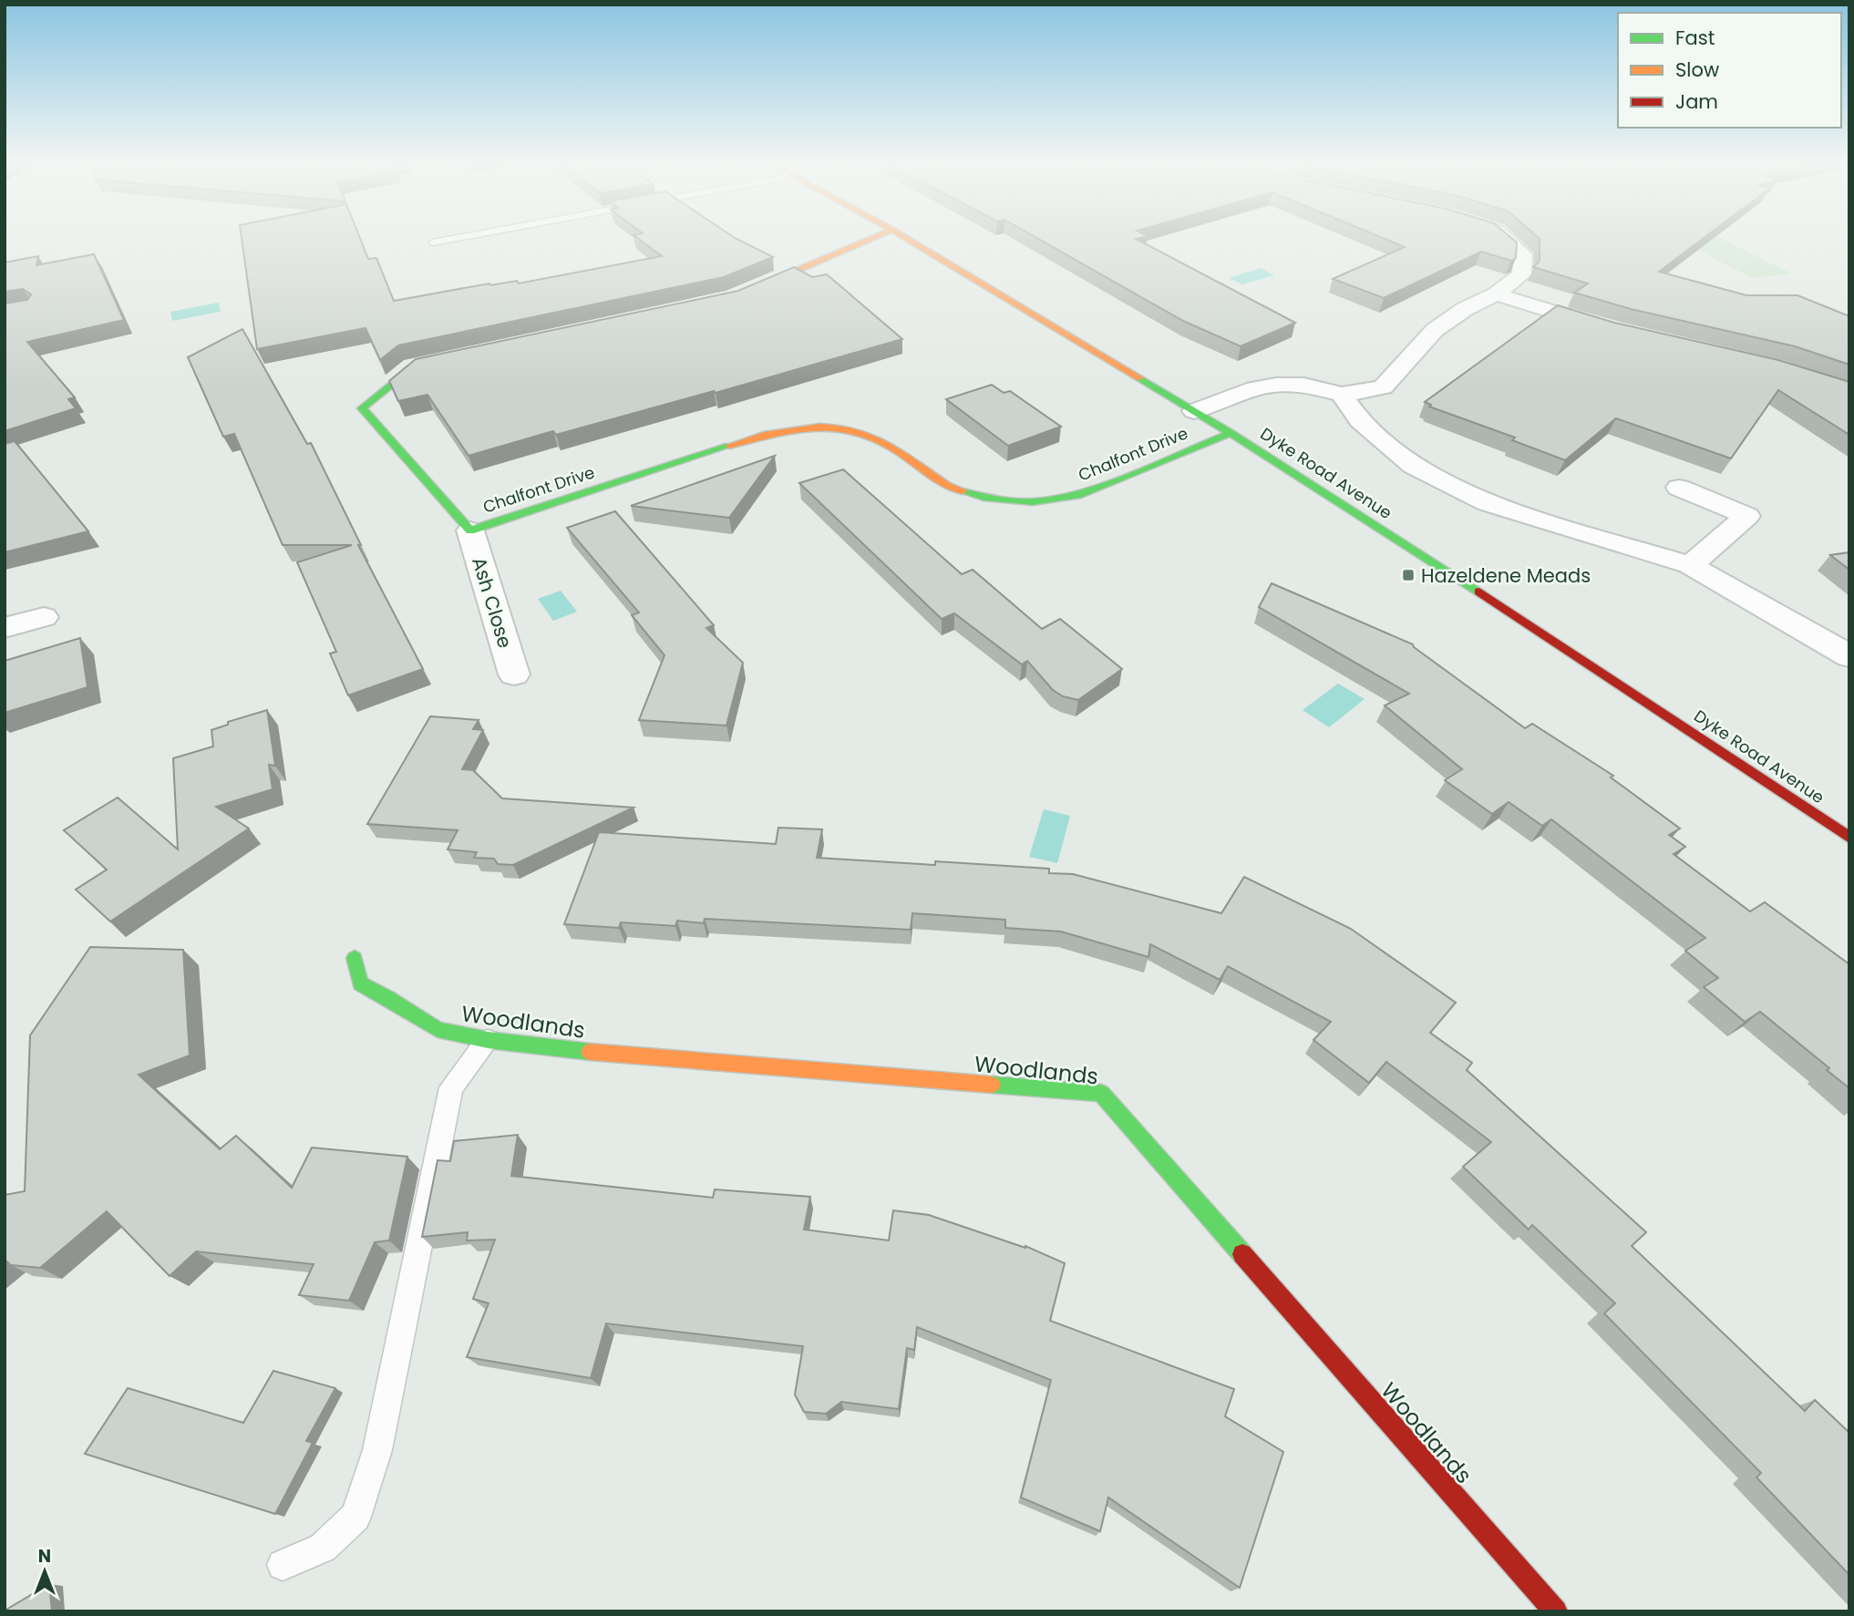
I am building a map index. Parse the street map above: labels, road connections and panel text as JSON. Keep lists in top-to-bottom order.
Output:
{
  "streets": {
    "street": [
      "Chalfont Drive",
      "Dyke Road Avenue",
      "Ash Close",
      "Woodlands"
    ]
  },
  "crossings": [
    ["Chalfont Drive", "Dyke Road Avenue"],
    ["Chalfont Drive", "Ash Close"]
  ],
  "places": {
    "transit": ["Hazeldene Meads"]
  },
  "legend": ["Fast", "Slow", "Jam"],
  "north": "top"
}
